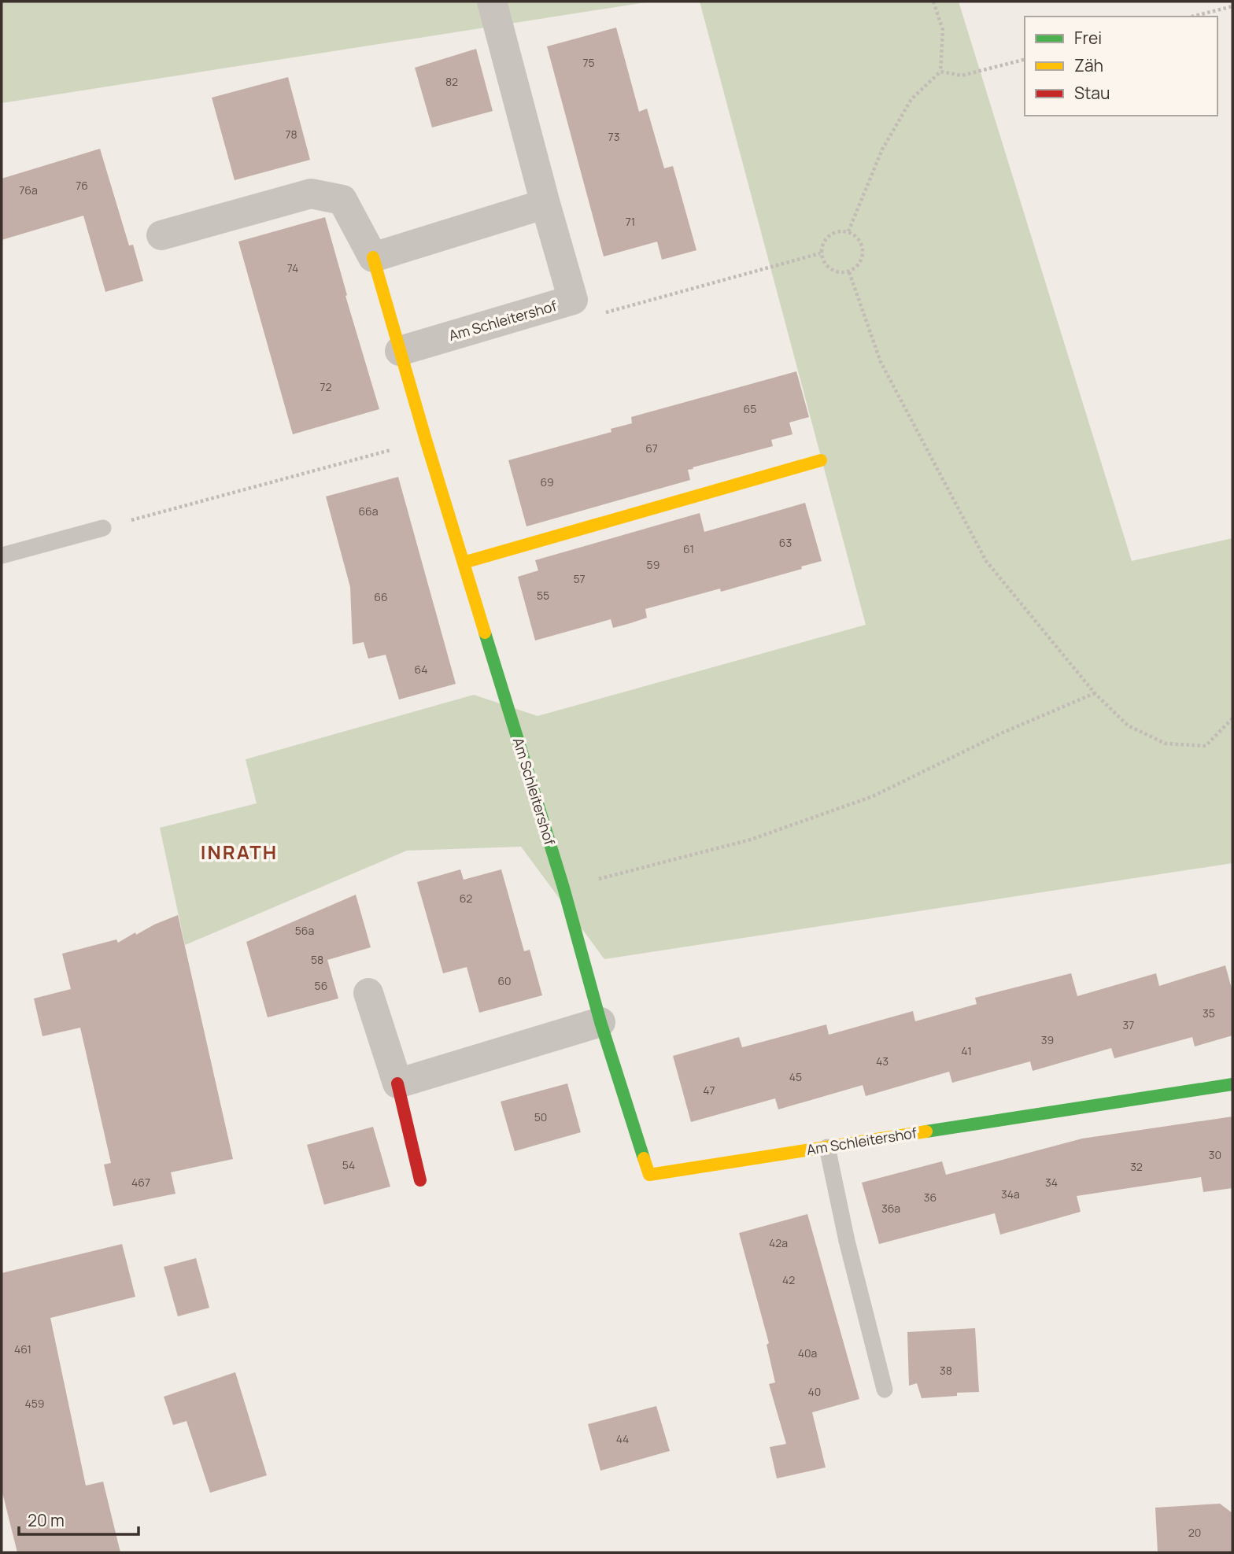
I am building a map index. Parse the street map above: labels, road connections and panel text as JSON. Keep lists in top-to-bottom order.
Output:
{
  "streets": {
    "street": ["Am Schleitershof"]
  },
  "districts": ["INRATH"],
  "house_numbers": [
    "75",
    "82",
    "78",
    "73",
    "76",
    "76a",
    "71",
    "74",
    "72",
    "65",
    "67",
    "69",
    "66a",
    "63",
    "61",
    "59",
    "57",
    "55",
    "66",
    "64",
    "62",
    "56a",
    "58",
    "60",
    "56",
    "35",
    "37",
    "39",
    "41",
    "43",
    "45",
    "47",
    "50",
    "30",
    "54",
    "32",
    "467",
    "34",
    "34a",
    "36",
    "36a",
    "42a",
    "42",
    "461",
    "40a",
    "38",
    "40",
    "459",
    "44",
    "20"
  ],
  "legend": ["Frei", "Zäh", "Stau"],
  "scale_bar": "20 m"
}
